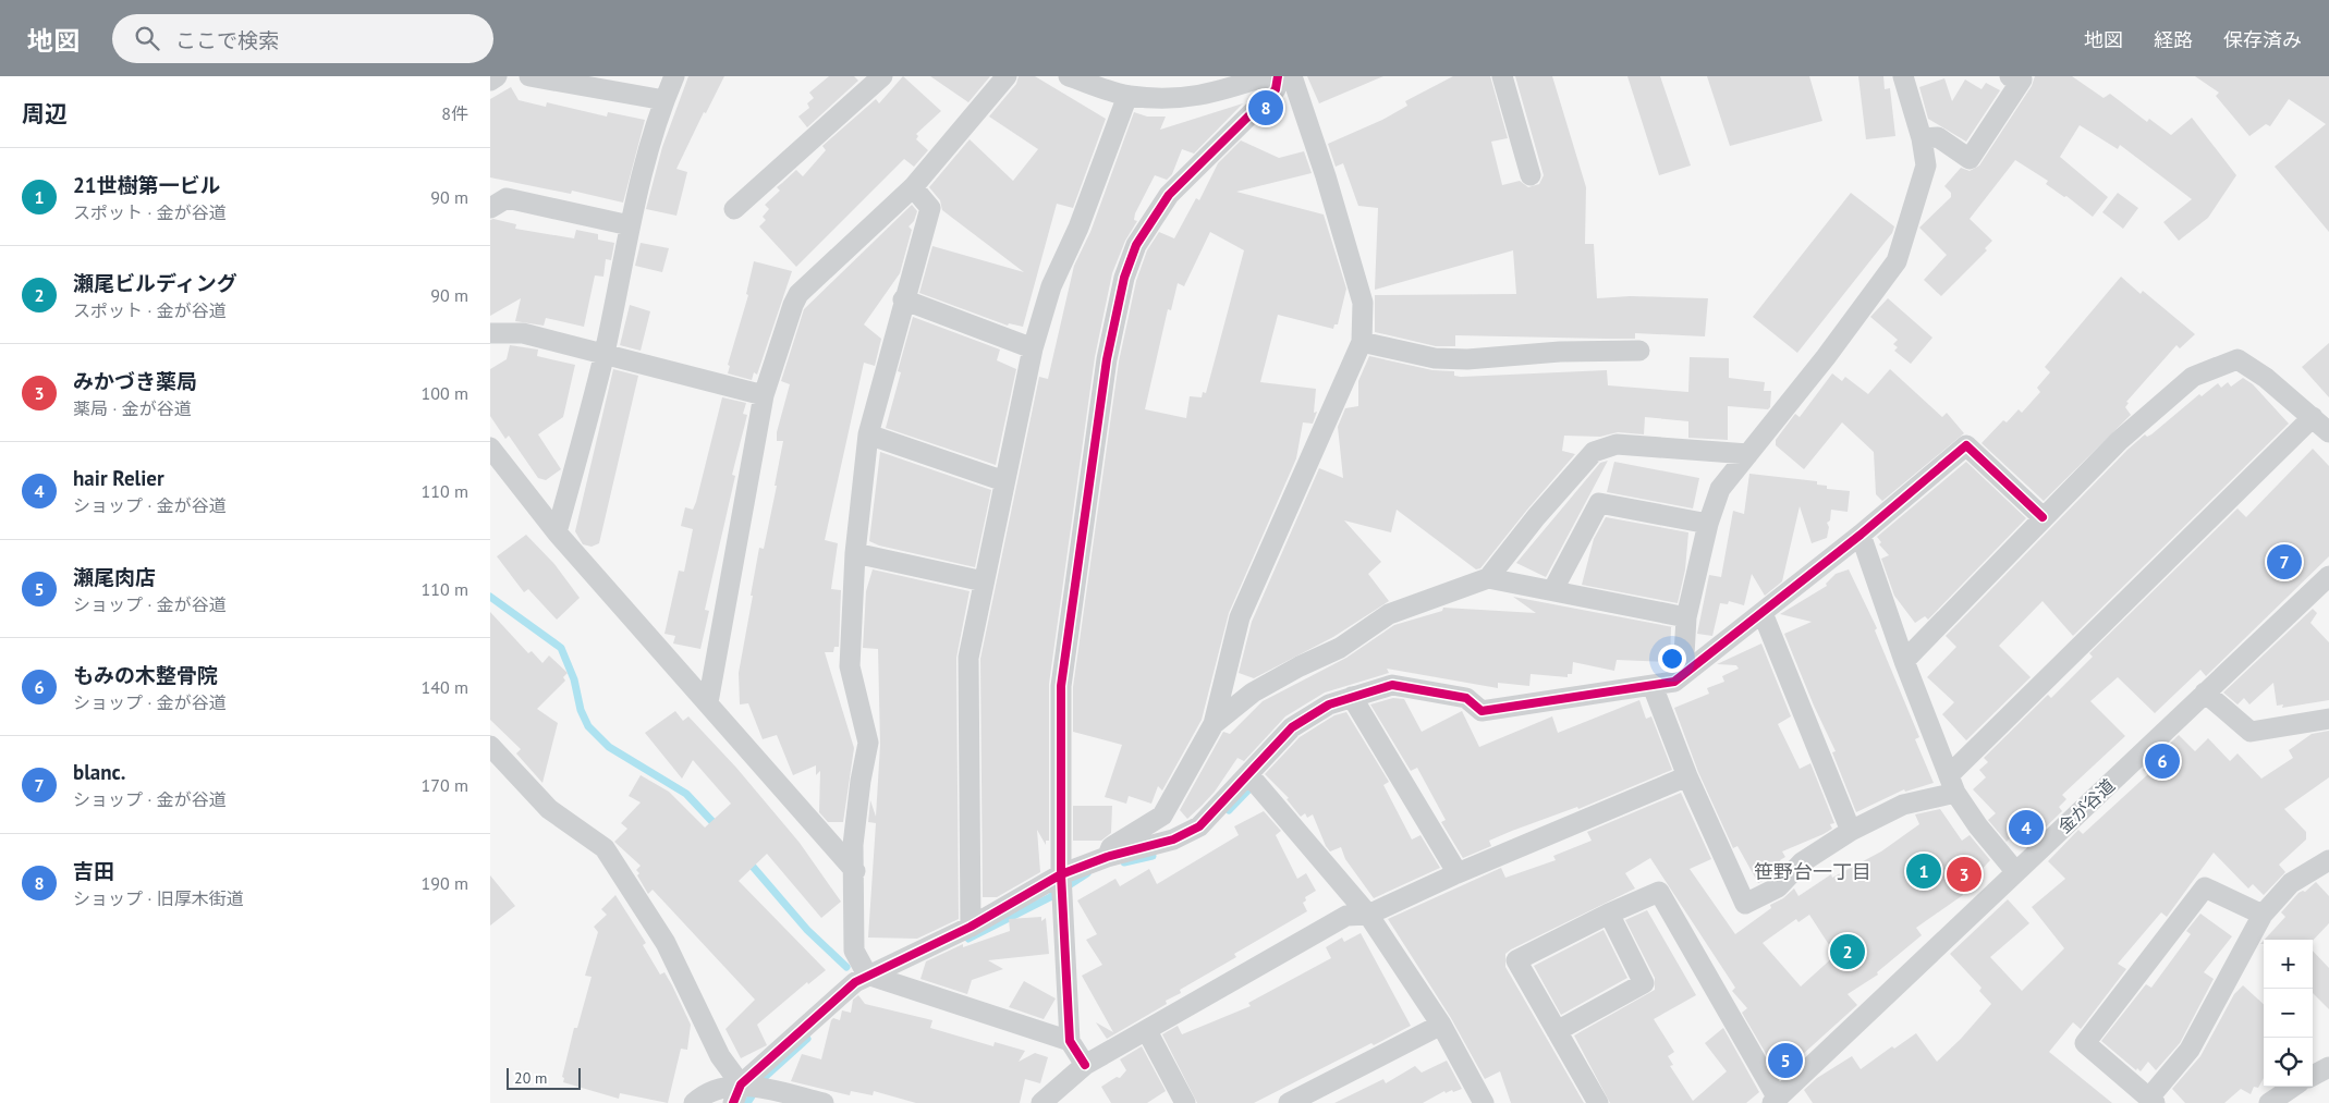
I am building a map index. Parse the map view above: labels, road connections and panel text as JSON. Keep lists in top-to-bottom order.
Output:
{
  "streets": {
    "street": ["金が谷道"]
  },
  "districts": ["笹野台一丁目"],
  "scale_bar": "20 m",
  "page": {
    "header": "地図",
    "search": "ここで検索",
    "nav": ["地図", "経路", "保存済み"],
    "heading": ["周辺", "8件"],
    "pins": [
      "8",
      "7",
      "6",
      "4",
      "1",
      "3",
      "2",
      "5"
    ],
    "list": [
      {
        "mark": "1",
        "name": "21世樹第一ビル",
        "note": "スポット · 金が谷道",
        "value": "90 m"
      },
      {
        "mark": "2",
        "name": "瀬尾ビルディング",
        "note": "スポット · 金が谷道",
        "value": "90 m"
      },
      {
        "mark": "3",
        "name": "みかづき薬局",
        "note": "薬局 · 金が谷道",
        "value": "100 m"
      },
      {
        "mark": "4",
        "name": "hair Relier",
        "note": "ショップ · 金が谷道",
        "value": "110 m"
      },
      {
        "mark": "5",
        "name": "瀬尾肉店",
        "note": "ショップ · 金が谷道",
        "value": "110 m"
      },
      {
        "mark": "6",
        "name": "もみの木整骨院",
        "note": "ショップ · 金が谷道",
        "value": "140 m"
      },
      {
        "mark": "7",
        "name": "blanc.",
        "note": "ショップ · 金が谷道",
        "value": "170 m"
      },
      {
        "mark": "8",
        "name": "吉田",
        "note": "ショップ · 旧厚木街道",
        "value": "190 m"
      }
    ],
    "map_buttons": ["+", "−"],
    "scale": "20 m"
  }
}
